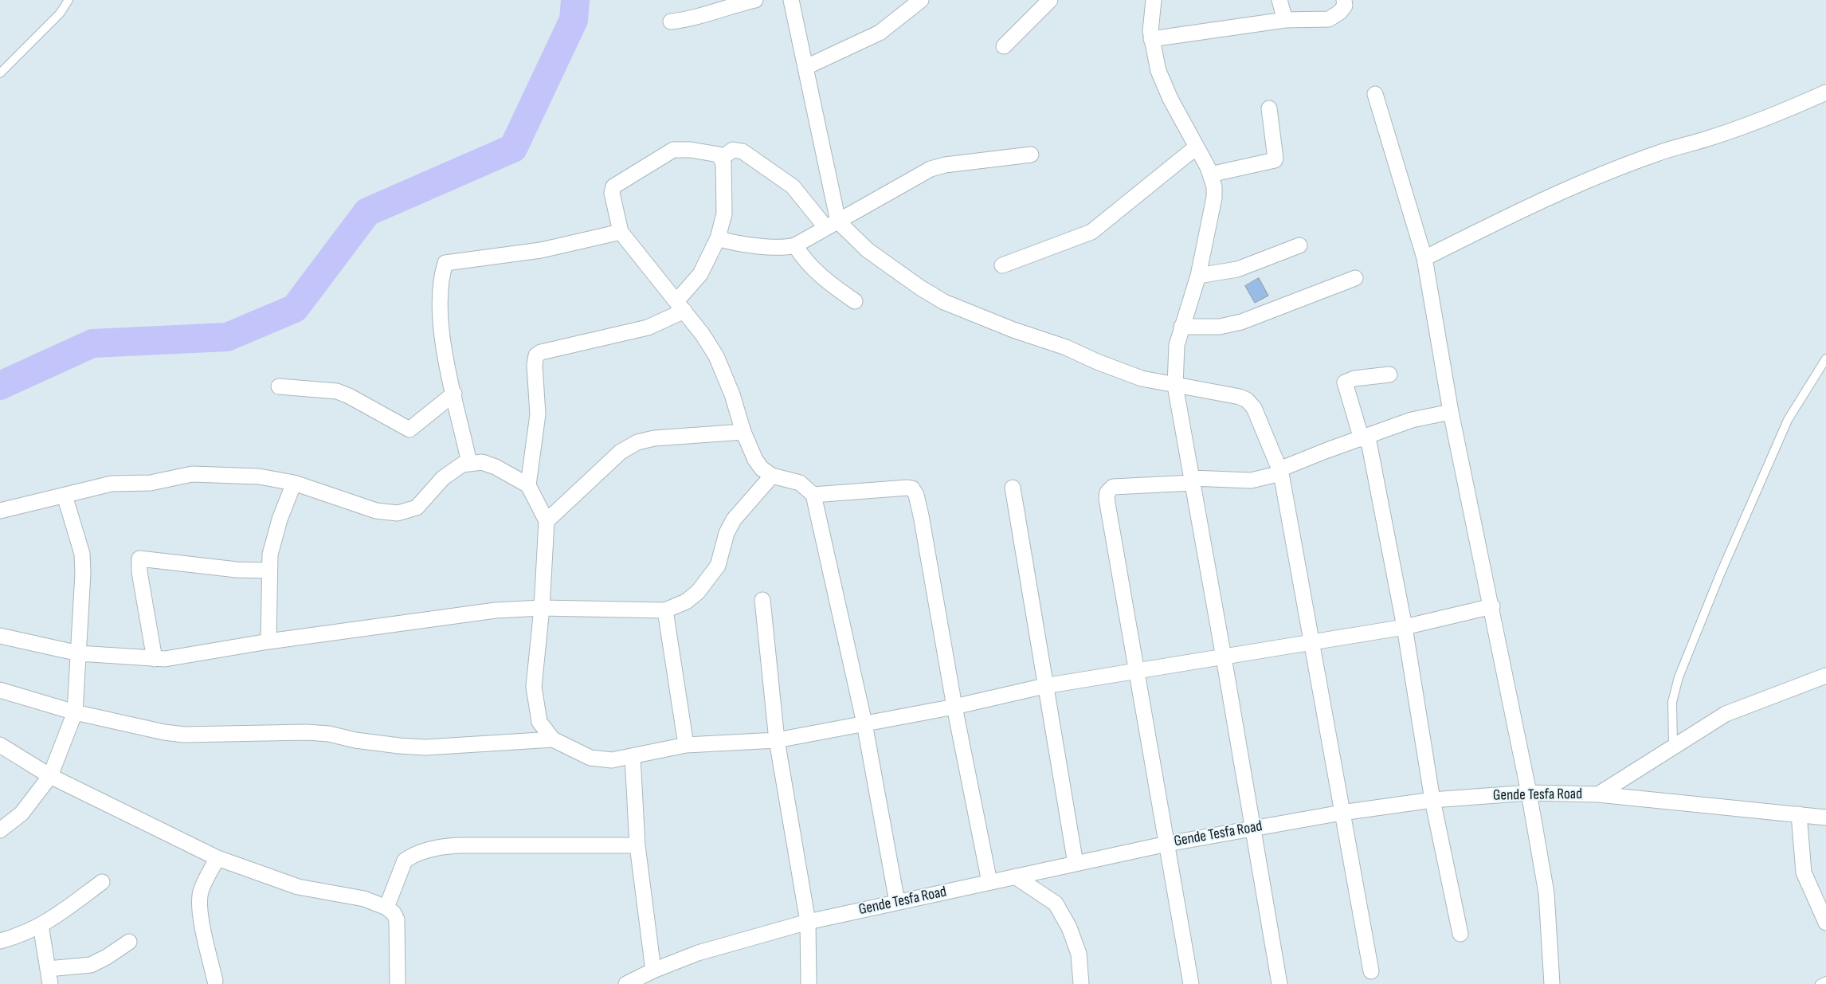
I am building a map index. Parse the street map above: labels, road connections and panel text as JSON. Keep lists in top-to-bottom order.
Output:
{
  "streets": {
    "street": ["Gende Tesfa Road"]
  }
}
